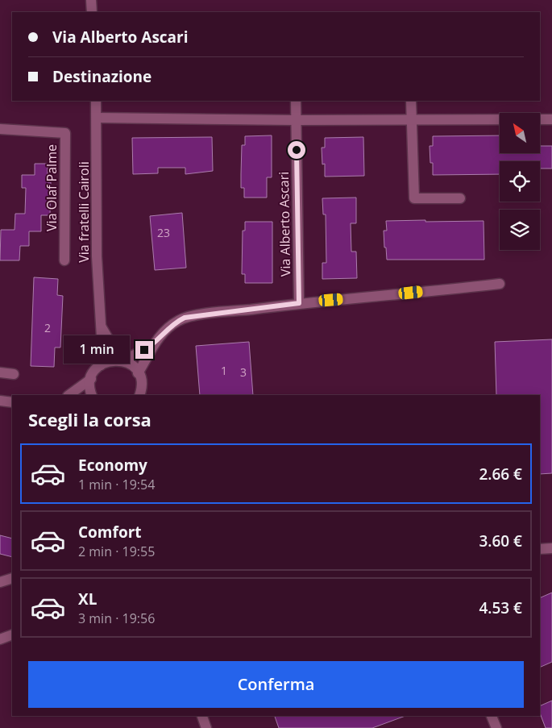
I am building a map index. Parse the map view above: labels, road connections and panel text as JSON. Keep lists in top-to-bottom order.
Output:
{
  "streets": {
    "street": ["Via Olaf Palme", "Via fratelli Cairoli", "Via Alberto Ascari"]
  },
  "house_numbers": [
    "23",
    "2",
    "1",
    "3"
  ],
  "north": "top left",
  "page": {
    "banner": ["Via Alberto Ascari", "Destinazione"],
    "bubble": "1 min",
    "heading": "Scegli la corsa",
    "list": [
      {
        "name": "Economy",
        "note": "1 min · 19:54",
        "value": "2.66 €"
      },
      {
        "name": "Comfort",
        "note": "2 min · 19:55",
        "value": "3.60 €"
      },
      {
        "name": "XL",
        "note": "3 min · 19:56",
        "value": "4.53 €"
      }
    ],
    "buttons": "Conferma"
  }
}
